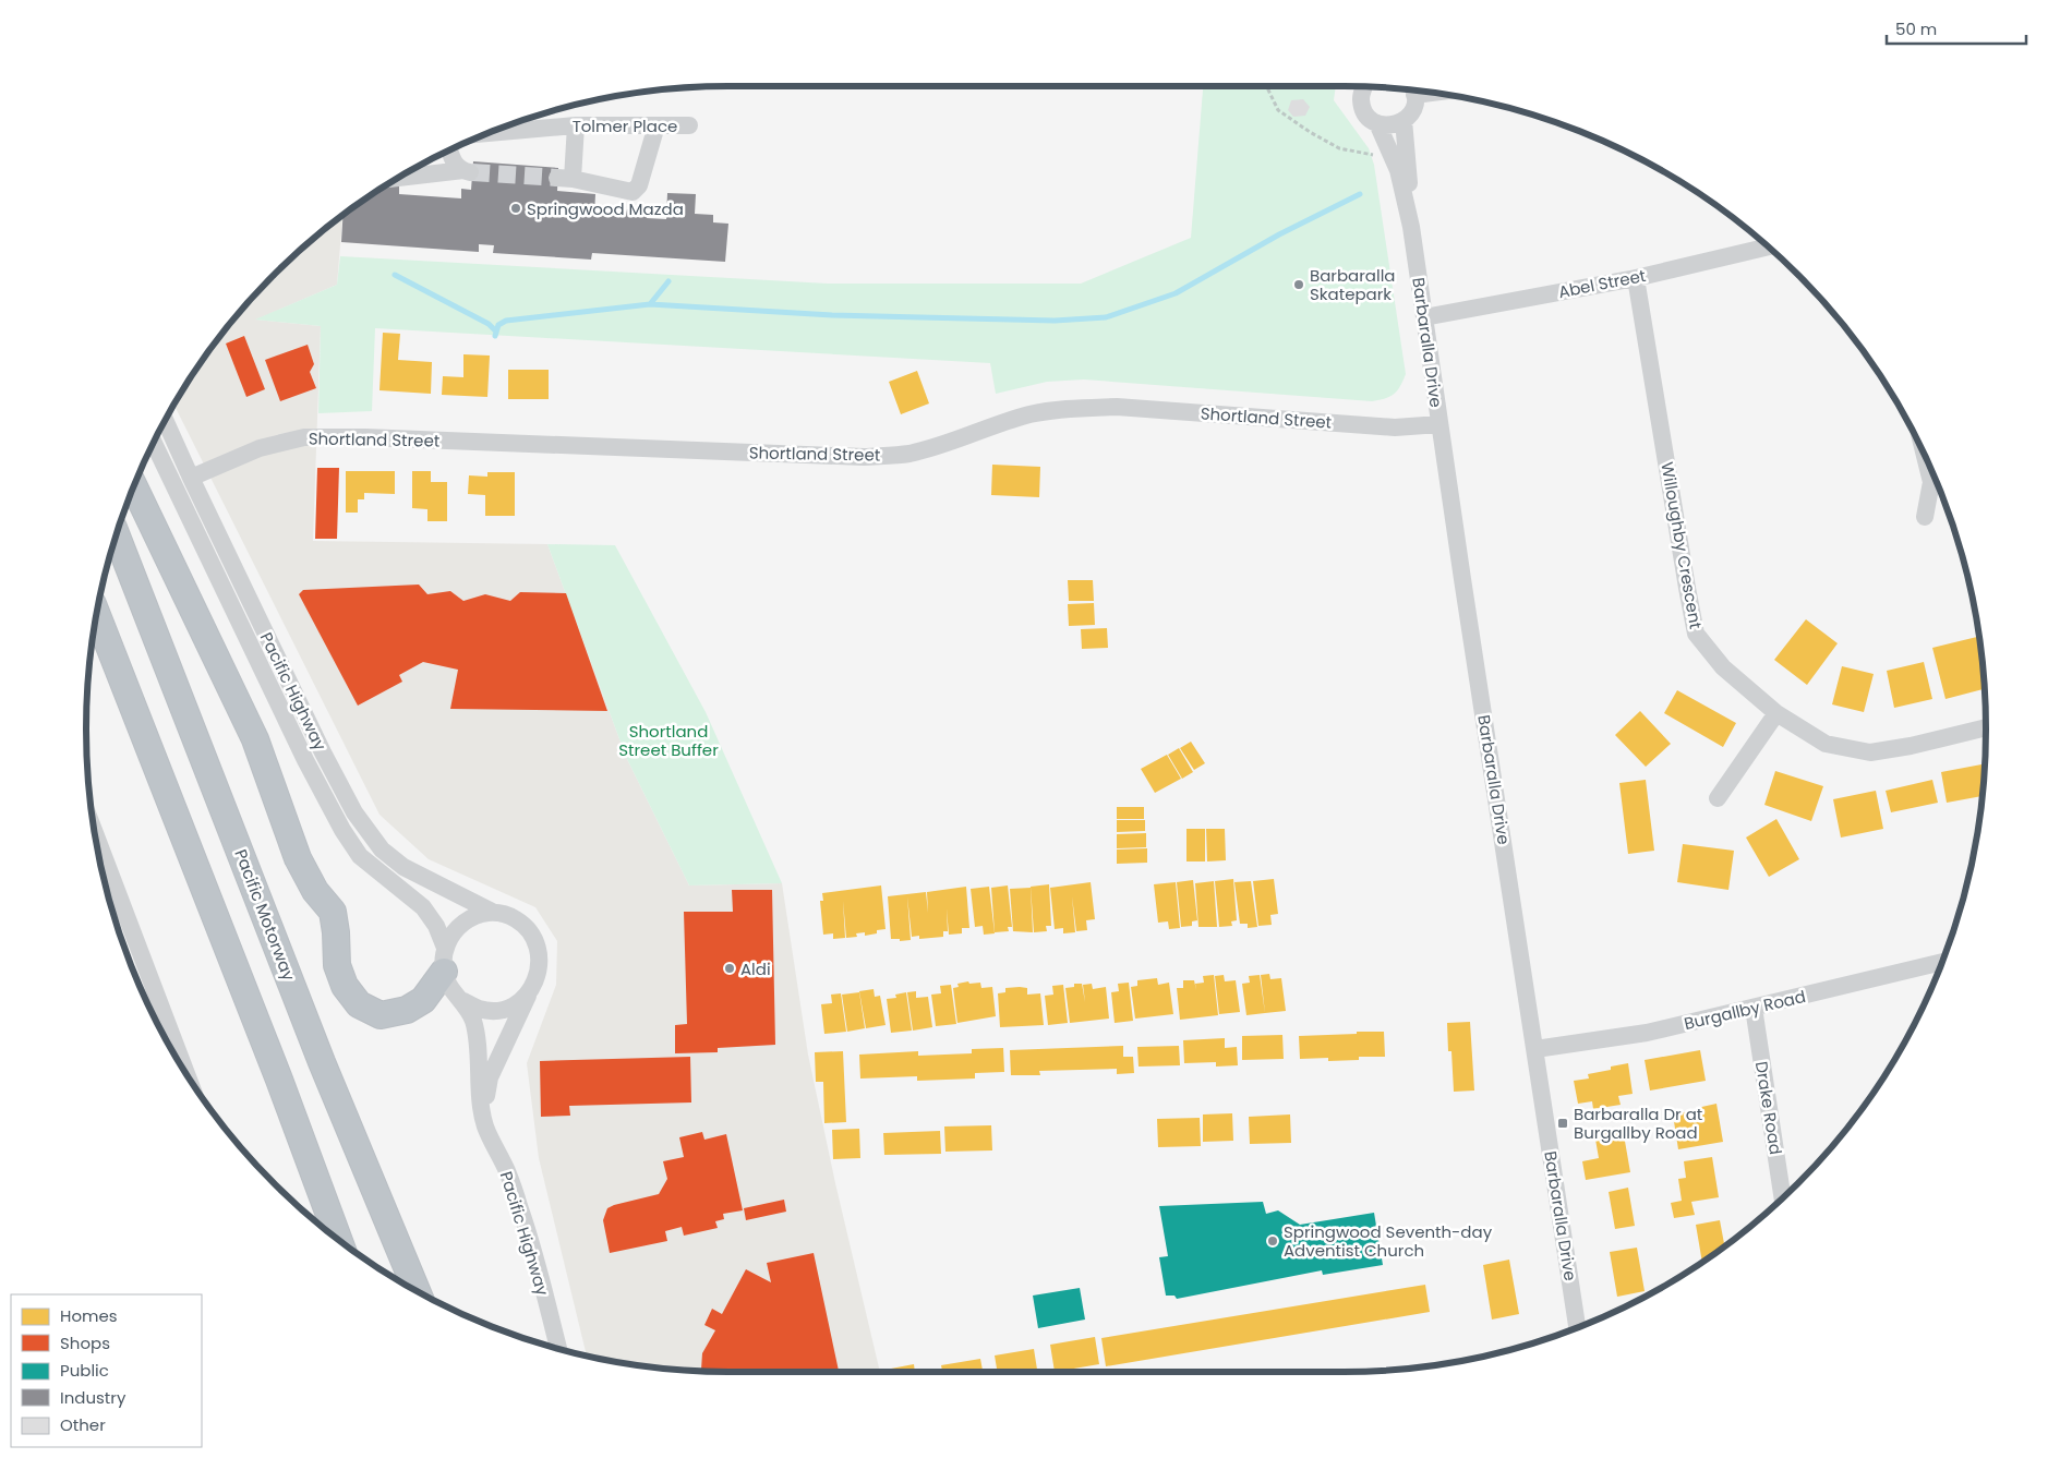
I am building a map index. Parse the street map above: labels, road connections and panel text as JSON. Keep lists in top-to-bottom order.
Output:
{
  "streets": {
    "highway": ["Pacific Motorway"],
    "street": [
      "Tolmer Place",
      "Abel Street",
      "Barbaralla Drive",
      "Shortland Street",
      "Willoughby Crescent",
      "Pacific Highway",
      "Burgallby Road",
      "Drake Road"
    ]
  },
  "crossings": [
    ["Abel Street", "Barbaralla Drive"],
    ["Abel Street", "Willoughby Crescent"],
    ["Barbaralla Drive", "Shortland Street"],
    ["Barbaralla Drive", "Burgallby Road"],
    ["Shortland Street", "Pacific Highway"],
    ["Burgallby Road", "Drake Road"]
  ],
  "parks": ["Shortland Street Buffer"],
  "places": {
    "other": [
      "Springwood Mazda",
      "Barbaralla Skatepark",
      "Aldi",
      "Springwood Seventh-day Adventist Church"
    ],
    "transit": ["Barbaralla Dr at Burgallby Road"]
  },
  "legend": [
    "Homes",
    "Shops",
    "Public",
    "Industry",
    "Other"
  ],
  "scale_bar": "50 m"
}
